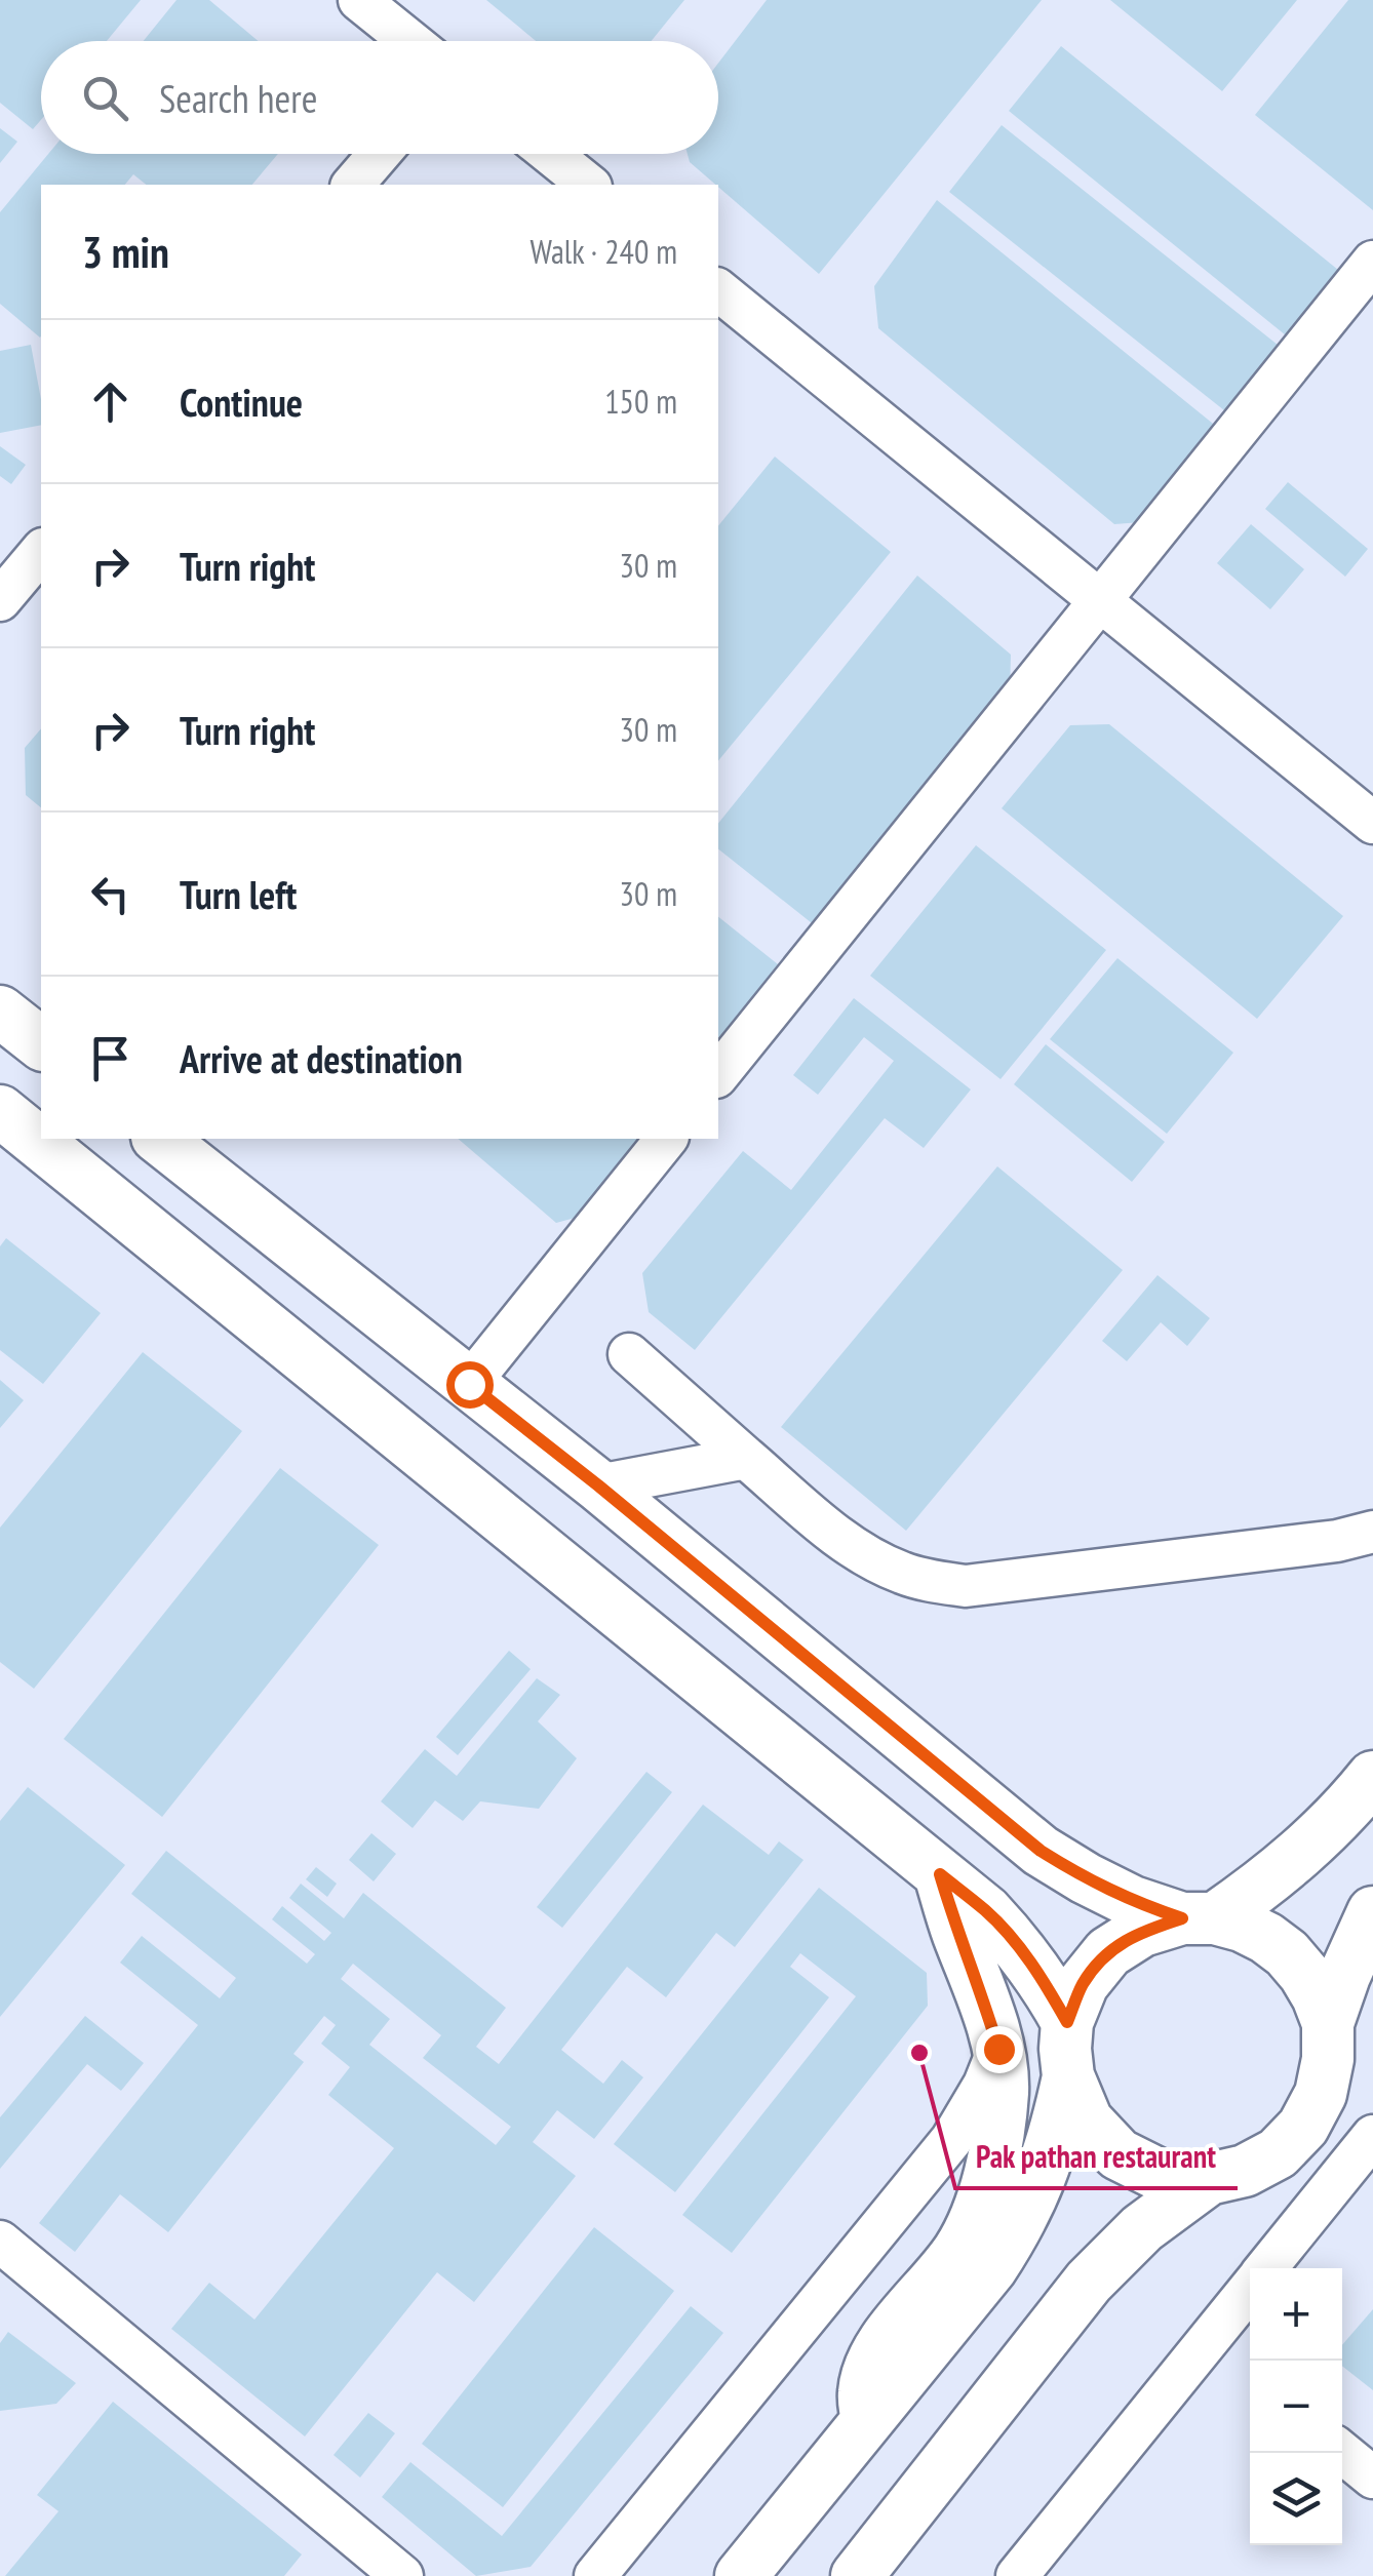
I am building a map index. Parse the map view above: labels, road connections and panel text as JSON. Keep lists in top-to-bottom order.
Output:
{
  "places": ["Pak pathan restaurant"],
  "page": {
    "search": "Search here",
    "heading": ["3 min", "Walk · 240 m"],
    "list": [
      ["Continue", "150 m"],
      ["Turn right", "30 m"],
      ["Turn right", "30 m"],
      ["Turn left", "30 m"],
      "Arrive at destination"
    ],
    "map_buttons": ["+", "−"]
  }
}
